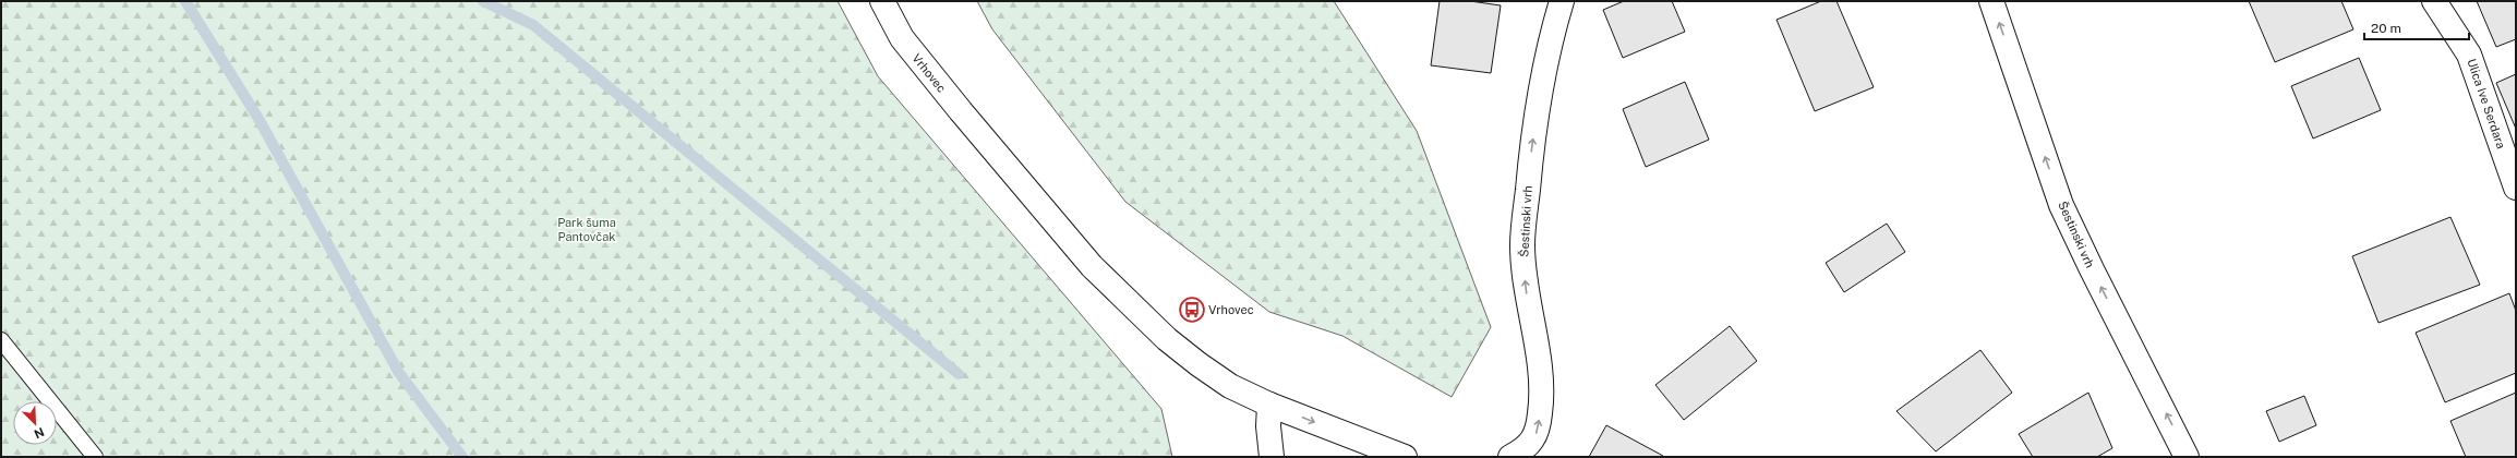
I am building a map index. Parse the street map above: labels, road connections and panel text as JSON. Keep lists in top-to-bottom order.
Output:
{
  "streets": {
    "street": ["Vrhovec", "Ulica Ive Serdara", "Šestinski vrh"]
  },
  "one_way": ["Šestinski vrh"],
  "parks": ["Park šuma Pantovčak"],
  "places": {
    "bus stop": ["Vrhovec"]
  },
  "scale_bar": "20 m",
  "north": "bottom right"
}
